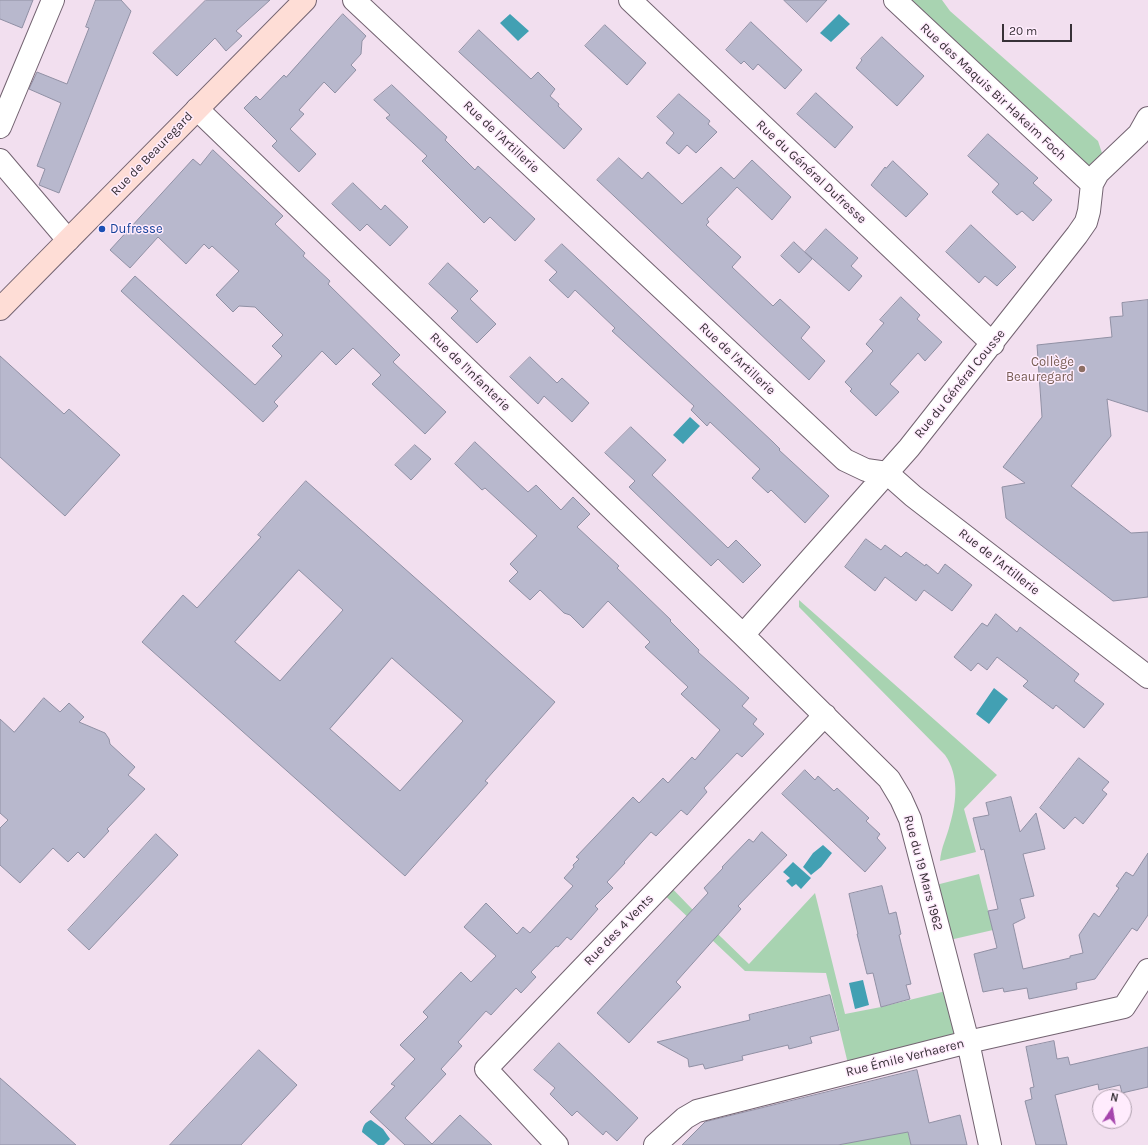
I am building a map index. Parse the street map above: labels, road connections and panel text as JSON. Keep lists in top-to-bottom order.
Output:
{
  "streets": {
    "street": [
      "Rue des Maquis Bir Hakeim Foch",
      "Rue de l'Artillerie",
      "Rue de Beauregard",
      "Rue du Général Dufresse",
      "Rue de l'Infanterie",
      "Rue du Général Cousse",
      "Rue du 19 Mars 1962",
      "Rue des 4 Vents",
      "Rue Émile Verhaeren"
    ]
  },
  "crossings": [
    ["Rue des Maquis Bir Hakeim Foch", "Rue du Général Cousse"],
    ["Rue de l'Artillerie", "Rue du Général Cousse"],
    ["Rue de Beauregard", "Rue de l'Infanterie"],
    ["Rue du Général Dufresse", "Rue du Général Cousse"],
    ["Rue de l'Infanterie", "Rue du Général Cousse"],
    ["Rue de l'Infanterie", "Rue du 19 Mars 1962"],
    ["Rue du Général Cousse", "Rue du 19 Mars 1962"],
    ["Rue du 19 Mars 1962", "Rue des 4 Vents"],
    ["Rue du 19 Mars 1962", "Rue Émile Verhaeren"]
  ],
  "places": ["Dufresse", "Collège Beauregard"],
  "scale_bar": "20 m",
  "north": "top"
}
